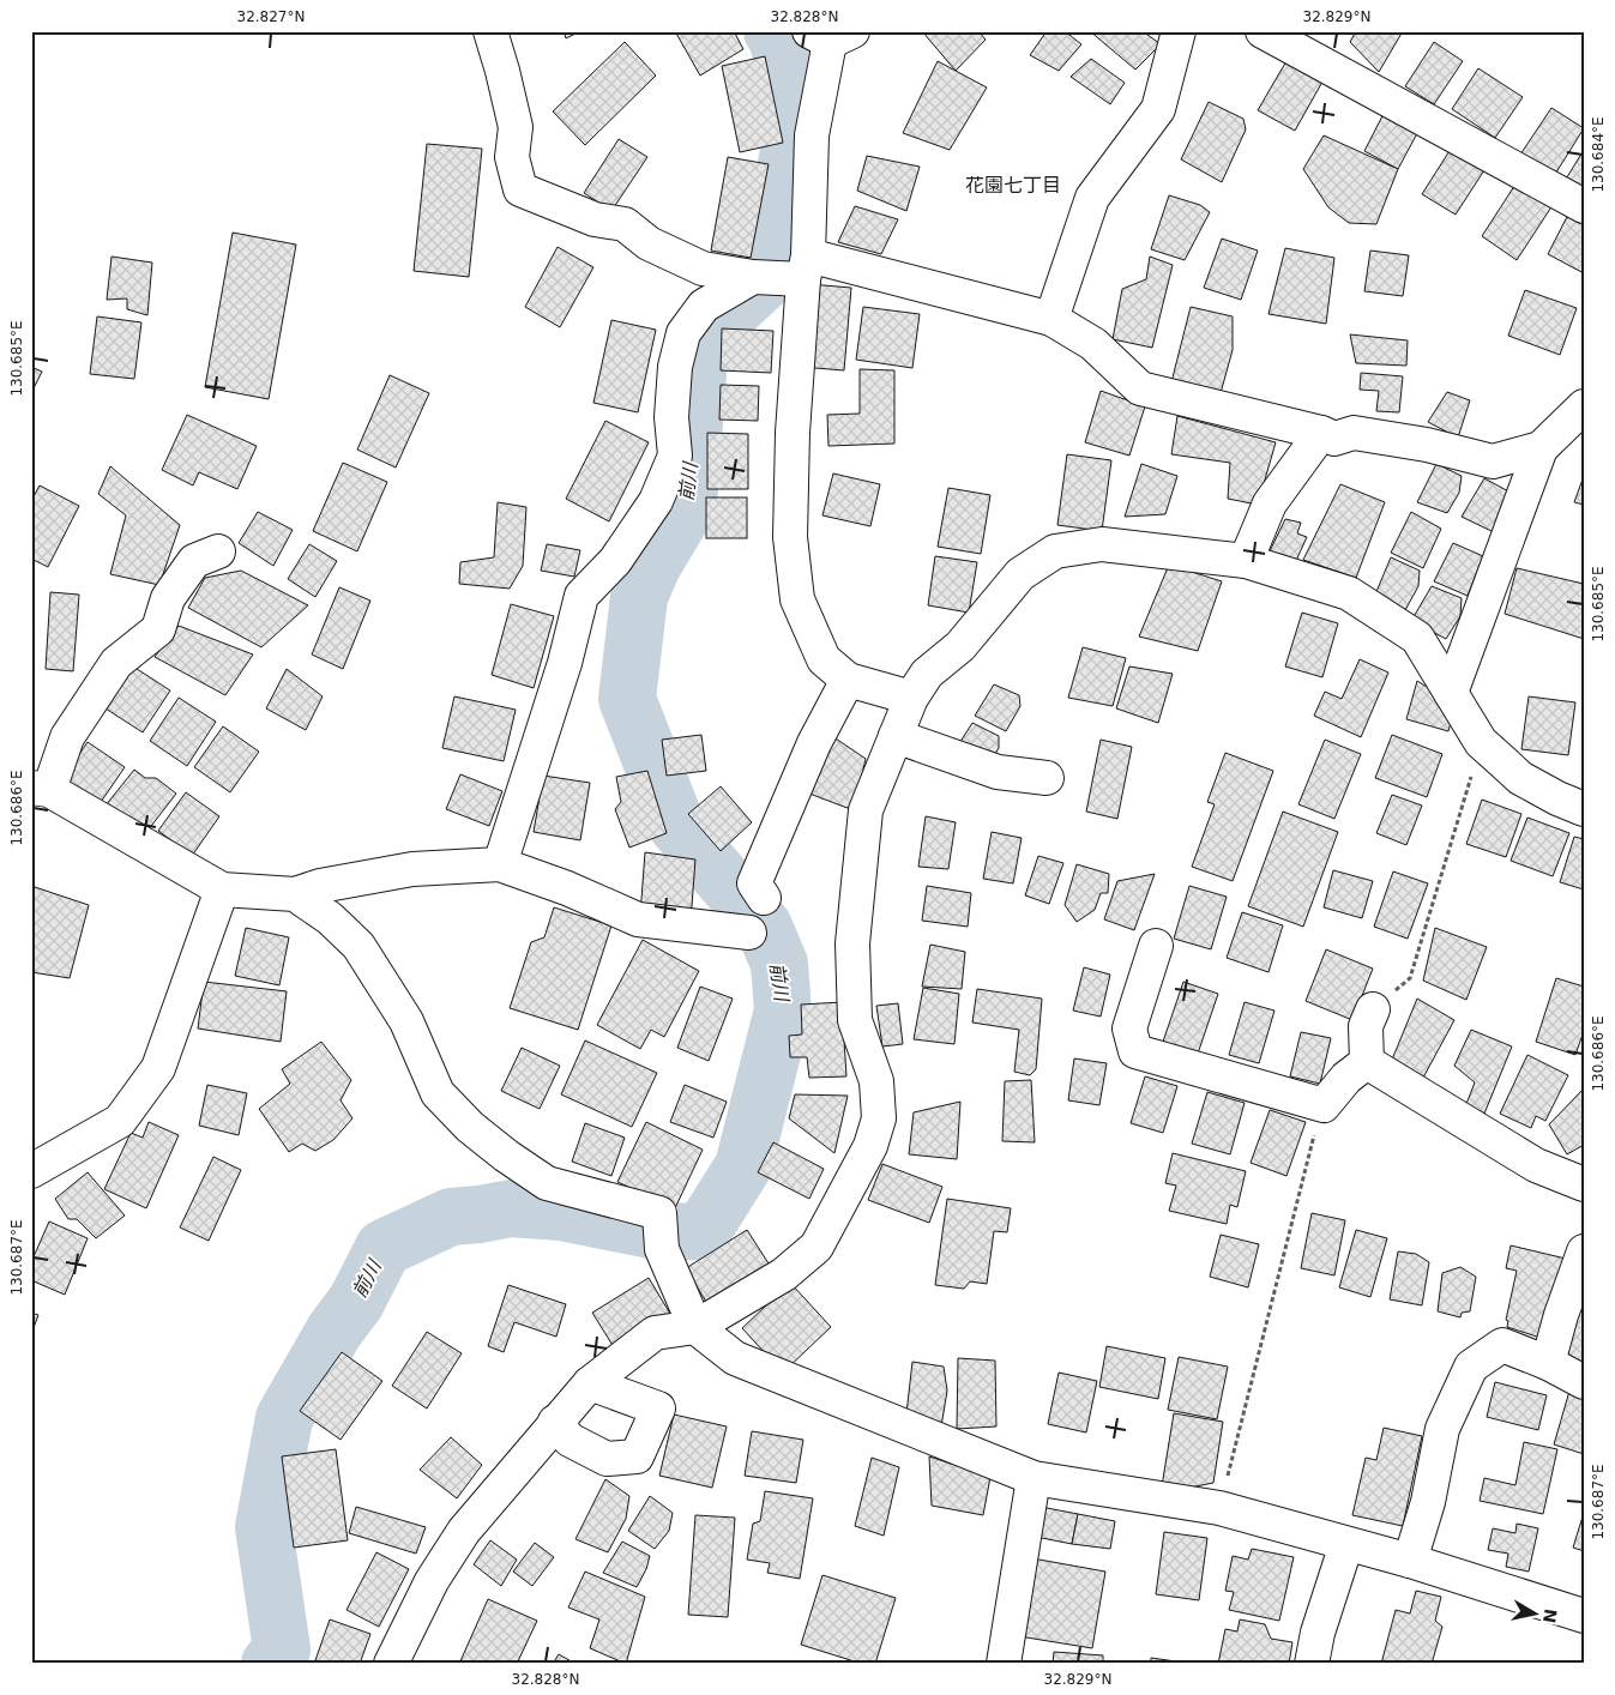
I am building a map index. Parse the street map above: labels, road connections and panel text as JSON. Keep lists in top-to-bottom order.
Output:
{
  "districts": ["花園七丁目"],
  "water": ["前川"],
  "north": "right",
  "coordinates": [
    "32.827°N",
    "32.828°N",
    "32.829°N",
    "130.684°E",
    "130.685°E",
    "130.686°E",
    "130.687°E"
  ]
}
